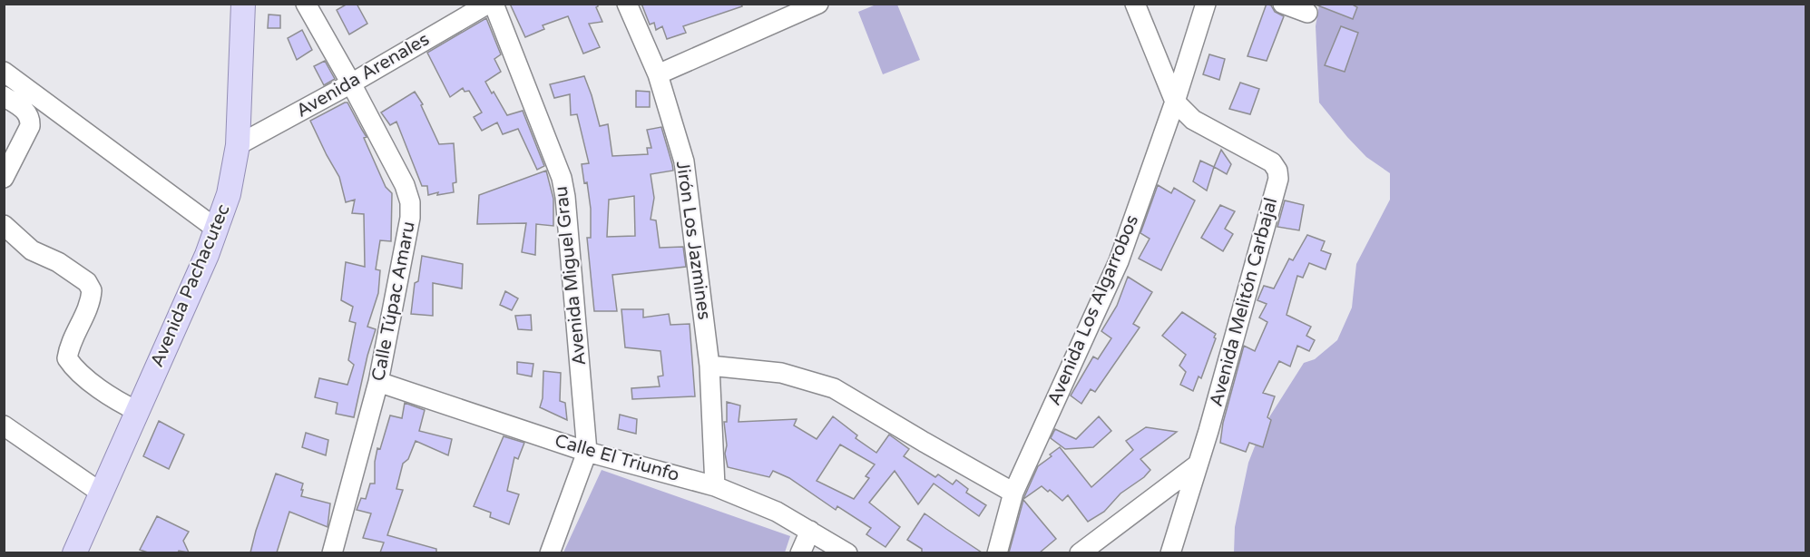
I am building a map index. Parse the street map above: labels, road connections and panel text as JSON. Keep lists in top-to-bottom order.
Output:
{
  "streets": {
    "main road": ["Avenida Pachacutec"],
    "street": [
      "Avenida Arenales",
      "Jirón Los Jazmines",
      "Avenida Miguel Grau",
      "Calle Túpac Amaru",
      "Avenida Melitón Carbajal",
      "Avenida Los Algarrobos",
      "Calle El Triunfo"
    ]
  },
  "crossings": [
    ["Avenida Arenales", "Avenida Pachacutec"],
    ["Avenida Arenales", "Calle Túpac Amaru"],
    ["Jirón Los Jazmines", "Calle El Triunfo"],
    ["Avenida Miguel Grau", "Calle El Triunfo"],
    ["Calle Túpac Amaru", "Calle El Triunfo"],
    ["Avenida Melitón Carbajal", "Avenida Los Algarrobos"]
  ]
}
